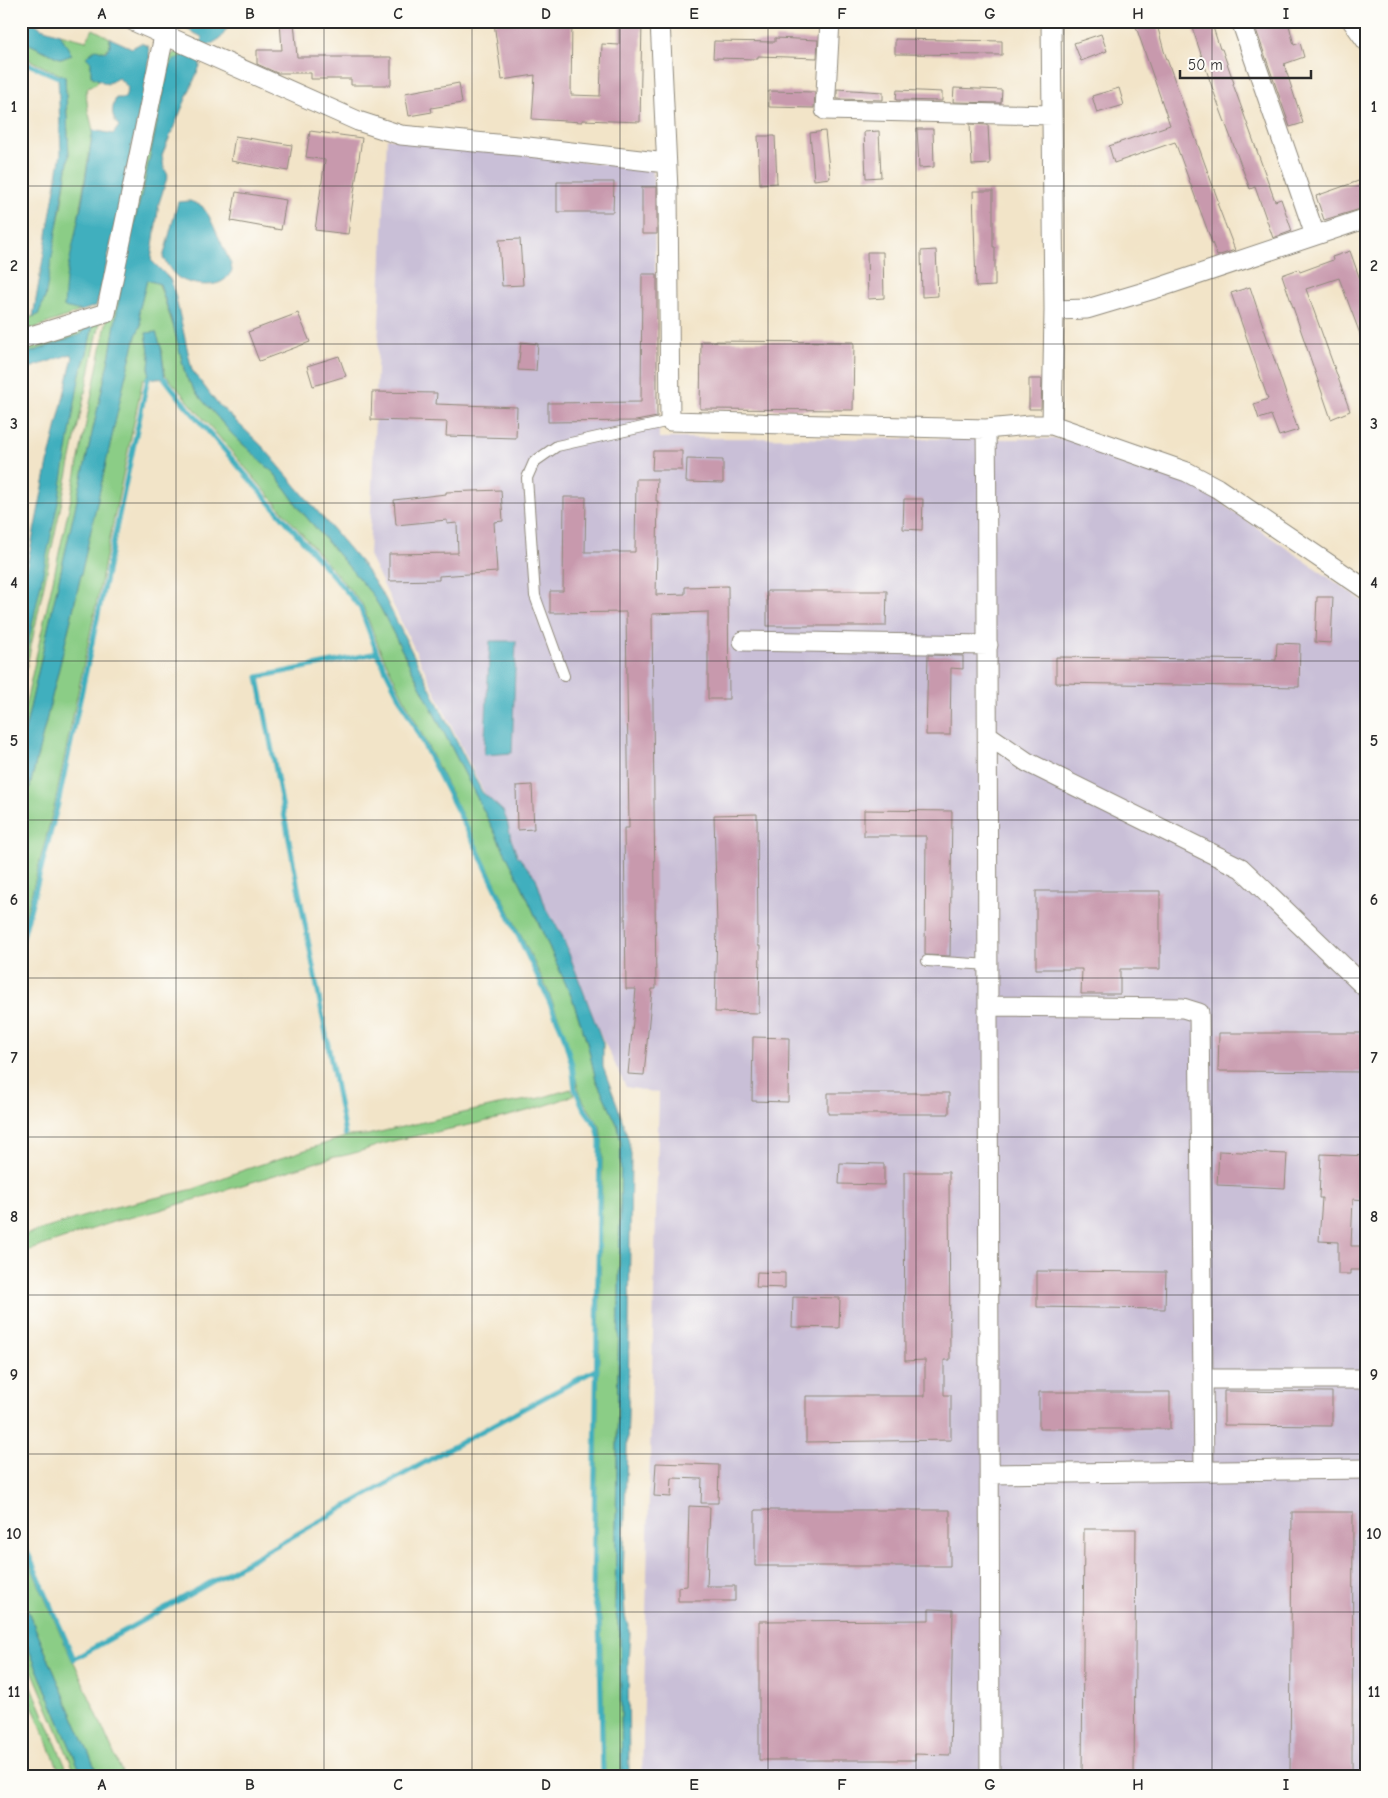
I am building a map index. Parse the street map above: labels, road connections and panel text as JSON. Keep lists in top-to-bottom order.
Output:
{
  "scale_bar": "50 m",
  "grid": {
    "columns": [
      "A",
      "B",
      "C",
      "D",
      "E",
      "F",
      "G",
      "H",
      "I"
    ],
    "rows": [
      "1",
      "2",
      "3",
      "4",
      "5",
      "6",
      "7",
      "8",
      "9",
      "10",
      "11"
    ]
  }
}
